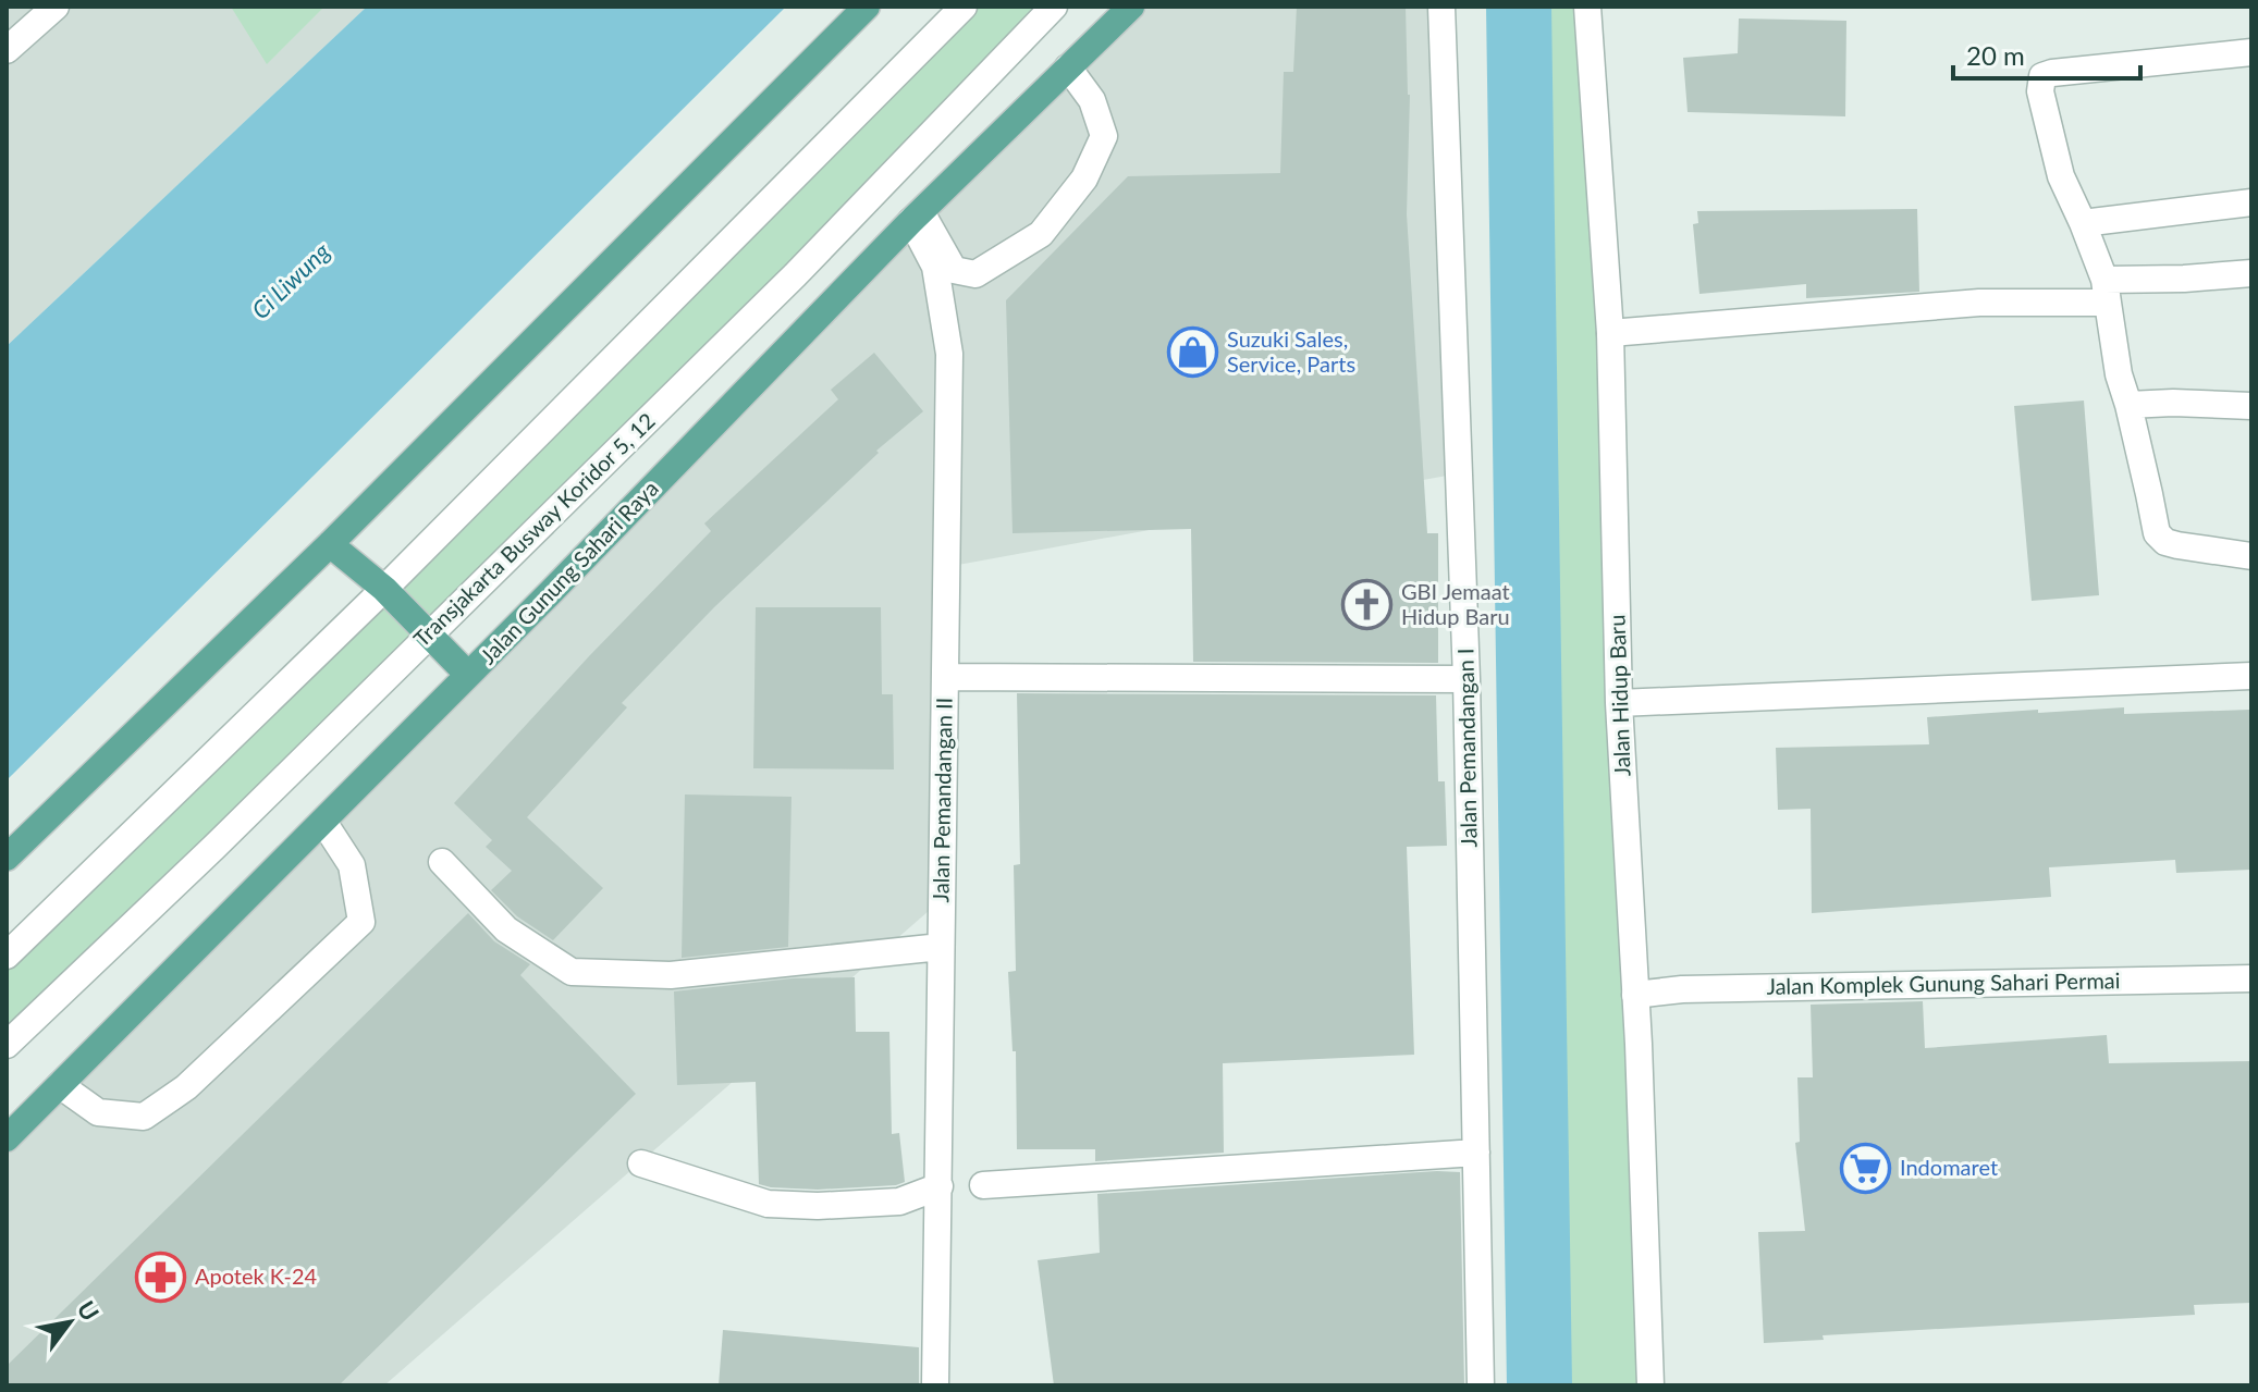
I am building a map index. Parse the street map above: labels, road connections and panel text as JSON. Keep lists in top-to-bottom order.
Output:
{
  "streets": {
    "main road": ["Jalan Gunung Sahari Raya"],
    "street": [
      "Transjakarta Busway Koridor 5, 12",
      "Jalan Hidup Baru",
      "Jalan Pemandangan I",
      "Jalan Pemandangan II",
      "Jalan Komplek Gunung Sahari Permai"
    ]
  },
  "crossings": [
    ["Jalan Gunung Sahari Raya", "Jalan Pemandangan II"],
    ["Jalan Hidup Baru", "Jalan Komplek Gunung Sahari Permai"]
  ],
  "water": ["Ci Liwung"],
  "places": {
    "shop": ["Suzuki Sales, Service, Parts"],
    "church": ["GBI Jemaat Hidup Baru"],
    "supermarket": ["Indomaret"],
    "pharmacy": ["Apotek K-24"]
  },
  "scale_bar": "20 m",
  "north": "top right"
}
